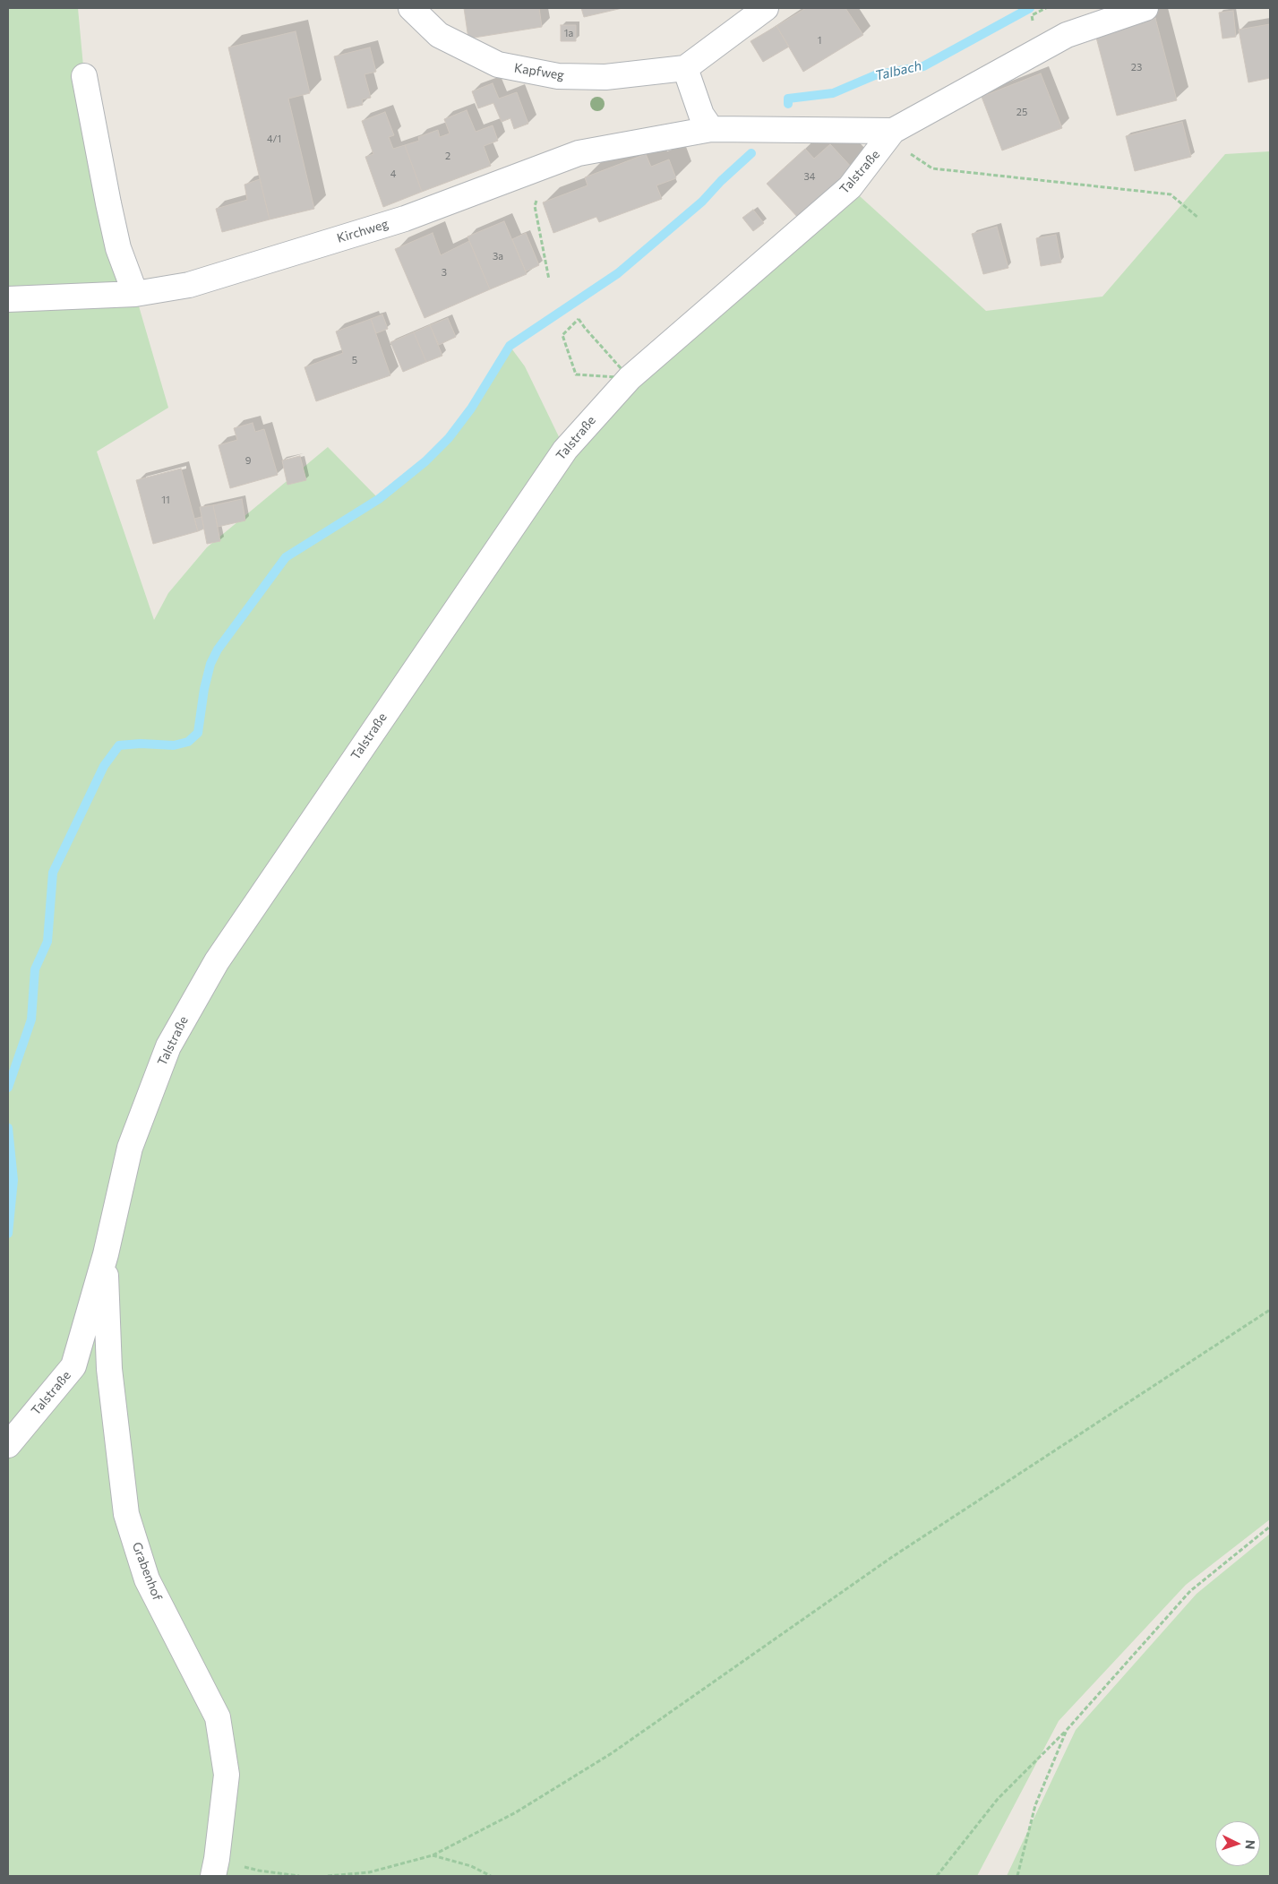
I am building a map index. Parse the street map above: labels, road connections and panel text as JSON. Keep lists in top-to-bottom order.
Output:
{
  "streets": {
    "street": [
      "Kapfweg",
      "Talstraße",
      "Kirchweg",
      "Grabenhof"
    ]
  },
  "crossings": [
    ["Talstraße", "Kirchweg"],
    ["Talstraße", "Grabenhof"]
  ],
  "water": ["Talbach"],
  "house_numbers": [
    "1a",
    "1",
    "23",
    "25",
    "4/1",
    "2",
    "4",
    "34",
    "3a",
    "3",
    "5",
    "9",
    "11"
  ],
  "north": "right"
}
